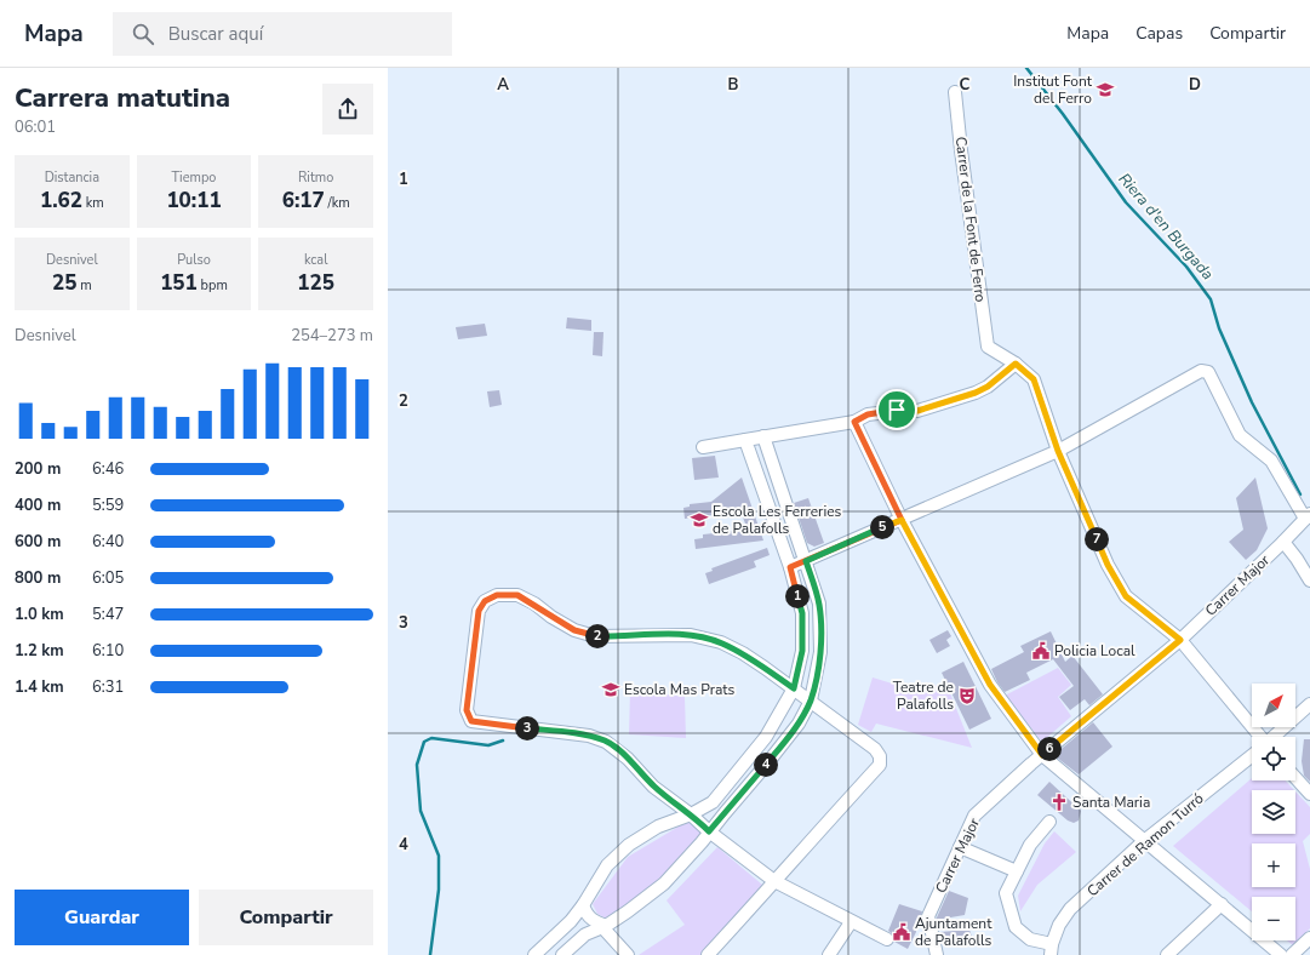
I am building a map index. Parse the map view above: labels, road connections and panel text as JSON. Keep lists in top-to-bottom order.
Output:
{
  "streets": {
    "street": ["Carrer de la Font de Ferro", "Carrer Major", "Carrer de Ramon Turró"]
  },
  "water": ["Riera d'en Burgada"],
  "places": {
    "school or university": ["Institut Font del Ferro", "Escola Les Ferreries de Palafolls", "Escola Mas Prats"],
    "public building": ["Policia Local", "Ajuntament de Palafolls"],
    "theatre": ["Teatre de Palafolls"],
    "church": ["Santa Maria"]
  },
  "north": "top right",
  "page": {
    "header": "Mapa",
    "search": "Buscar aquí",
    "nav": ["Mapa", "Capas", "Compartir"],
    "heading": ["Carrera matutina", "06:01"],
    "stats": [
      ["Distancia", "1.62 km"],
      ["Tiempo", "10:11"],
      ["Ritmo", "6:17 /km"],
      ["Desnivel", "25 m"],
      ["Pulso", "151 bpm"],
      ["kcal", "125"]
    ],
    "chart": ["Desnivel", "254–273 m"],
    "list": [
      {
        "name": "200 m",
        "note": "6:46"
      },
      {
        "name": "400 m",
        "note": "5:59"
      },
      {
        "name": "600 m",
        "note": "6:40"
      },
      {
        "name": "800 m",
        "note": "6:05"
      },
      {
        "name": "1.0 km",
        "note": "5:47"
      },
      {
        "name": "1.2 km",
        "note": "6:10"
      },
      {
        "name": "1.4 km",
        "note": "6:31"
      }
    ],
    "pins": [
      "5",
      "7",
      "1",
      "2",
      "3",
      "6",
      "4"
    ],
    "map_buttons": ["+", "−"],
    "buttons": ["Guardar", "Compartir"]
  },
  "grid": {
    "columns": [
      "A",
      "B",
      "C",
      "D"
    ],
    "rows": [
      "1",
      "2",
      "3",
      "4"
    ]
  }
}
